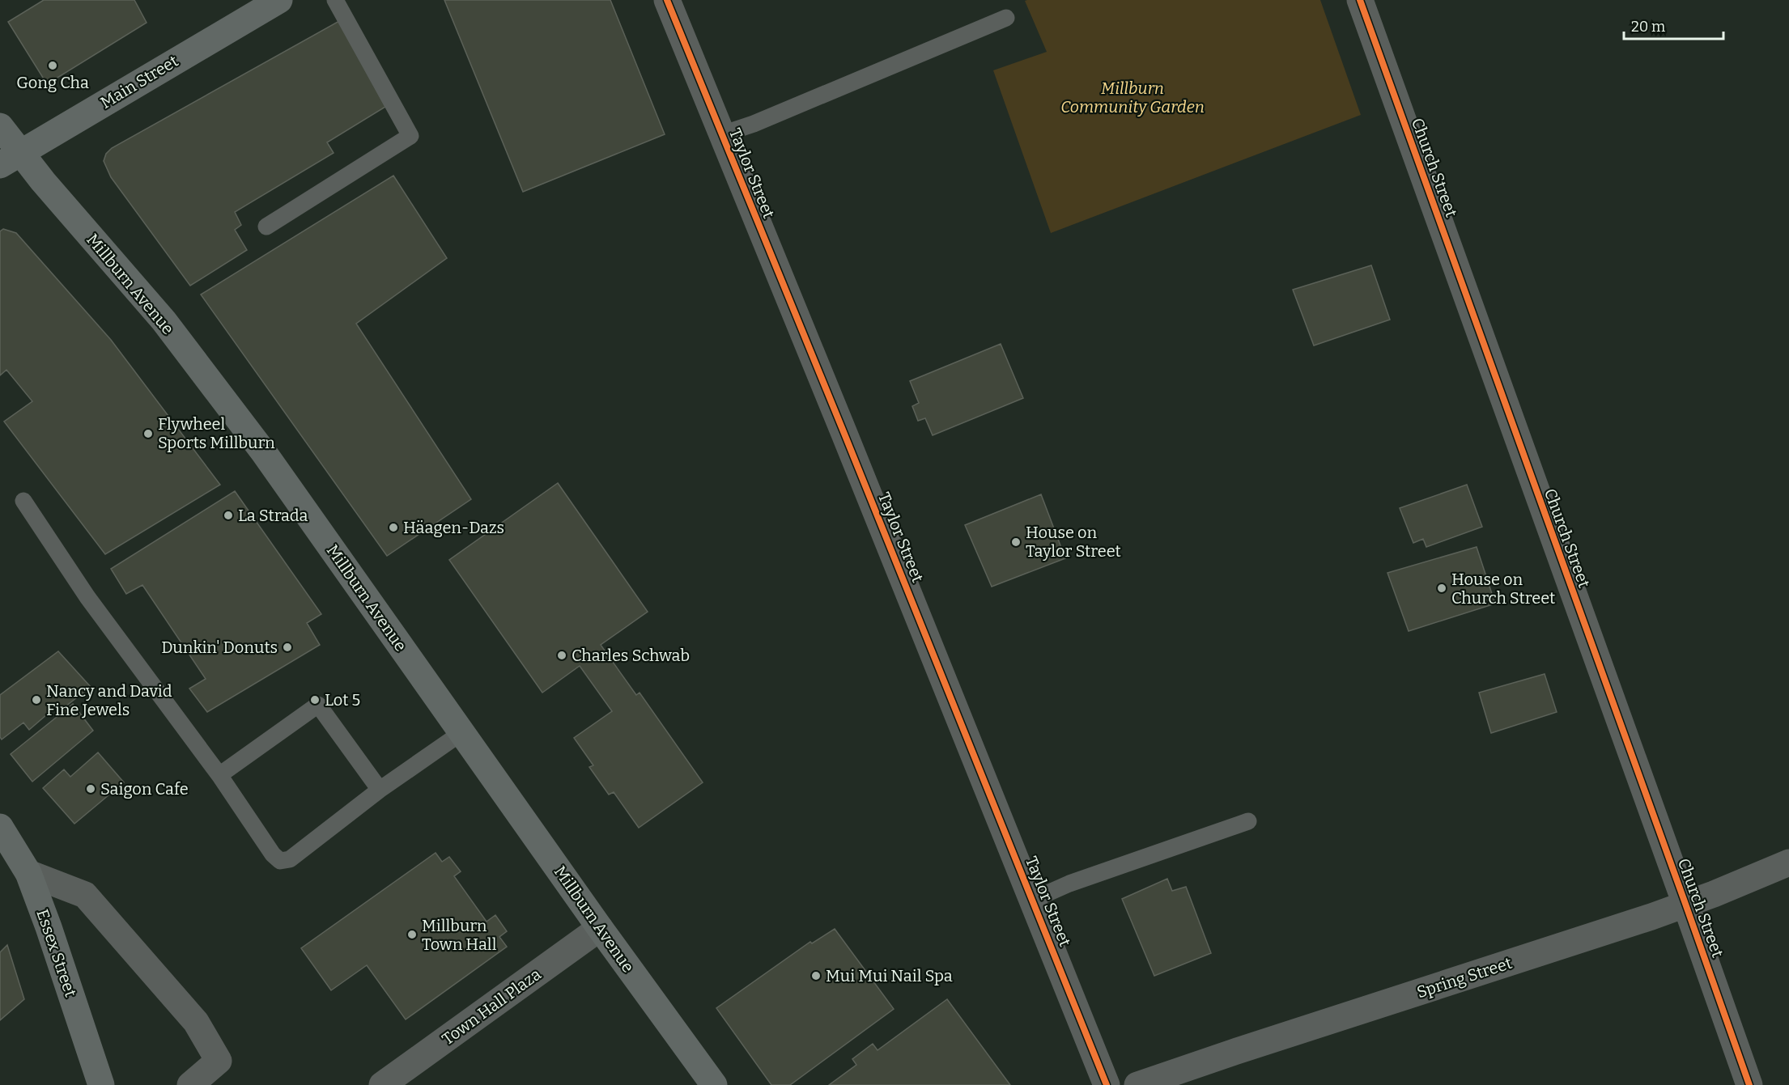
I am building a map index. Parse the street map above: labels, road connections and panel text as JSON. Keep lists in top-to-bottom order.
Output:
{
  "streets": {
    "main road": ["Main Street", "Millburn Avenue", "Essex Street"],
    "street": [
      "Church Street",
      "Taylor Street",
      "Spring Street",
      "Town Hall Plaza"
    ]
  },
  "crossings": [
    ["Main Street", "Millburn Avenue"],
    ["Church Street", "Spring Street"],
    ["Millburn Avenue", "Town Hall Plaza"]
  ],
  "parks": ["Millburn Community Garden"],
  "places": [
    "Gong Cha",
    "Flywheel Sports Millburn",
    "La Strada",
    "Häagen-Dazs",
    "House on Taylor Street",
    "House on Church Street",
    "Dunkin' Donuts",
    "Charles Schwab",
    "Nancy and David Fine Jewels",
    "Lot 5",
    "Saigon Cafe",
    "Millburn Town Hall",
    "Mui Mui Nail Spa"
  ],
  "scale_bar": "20 m"
}
